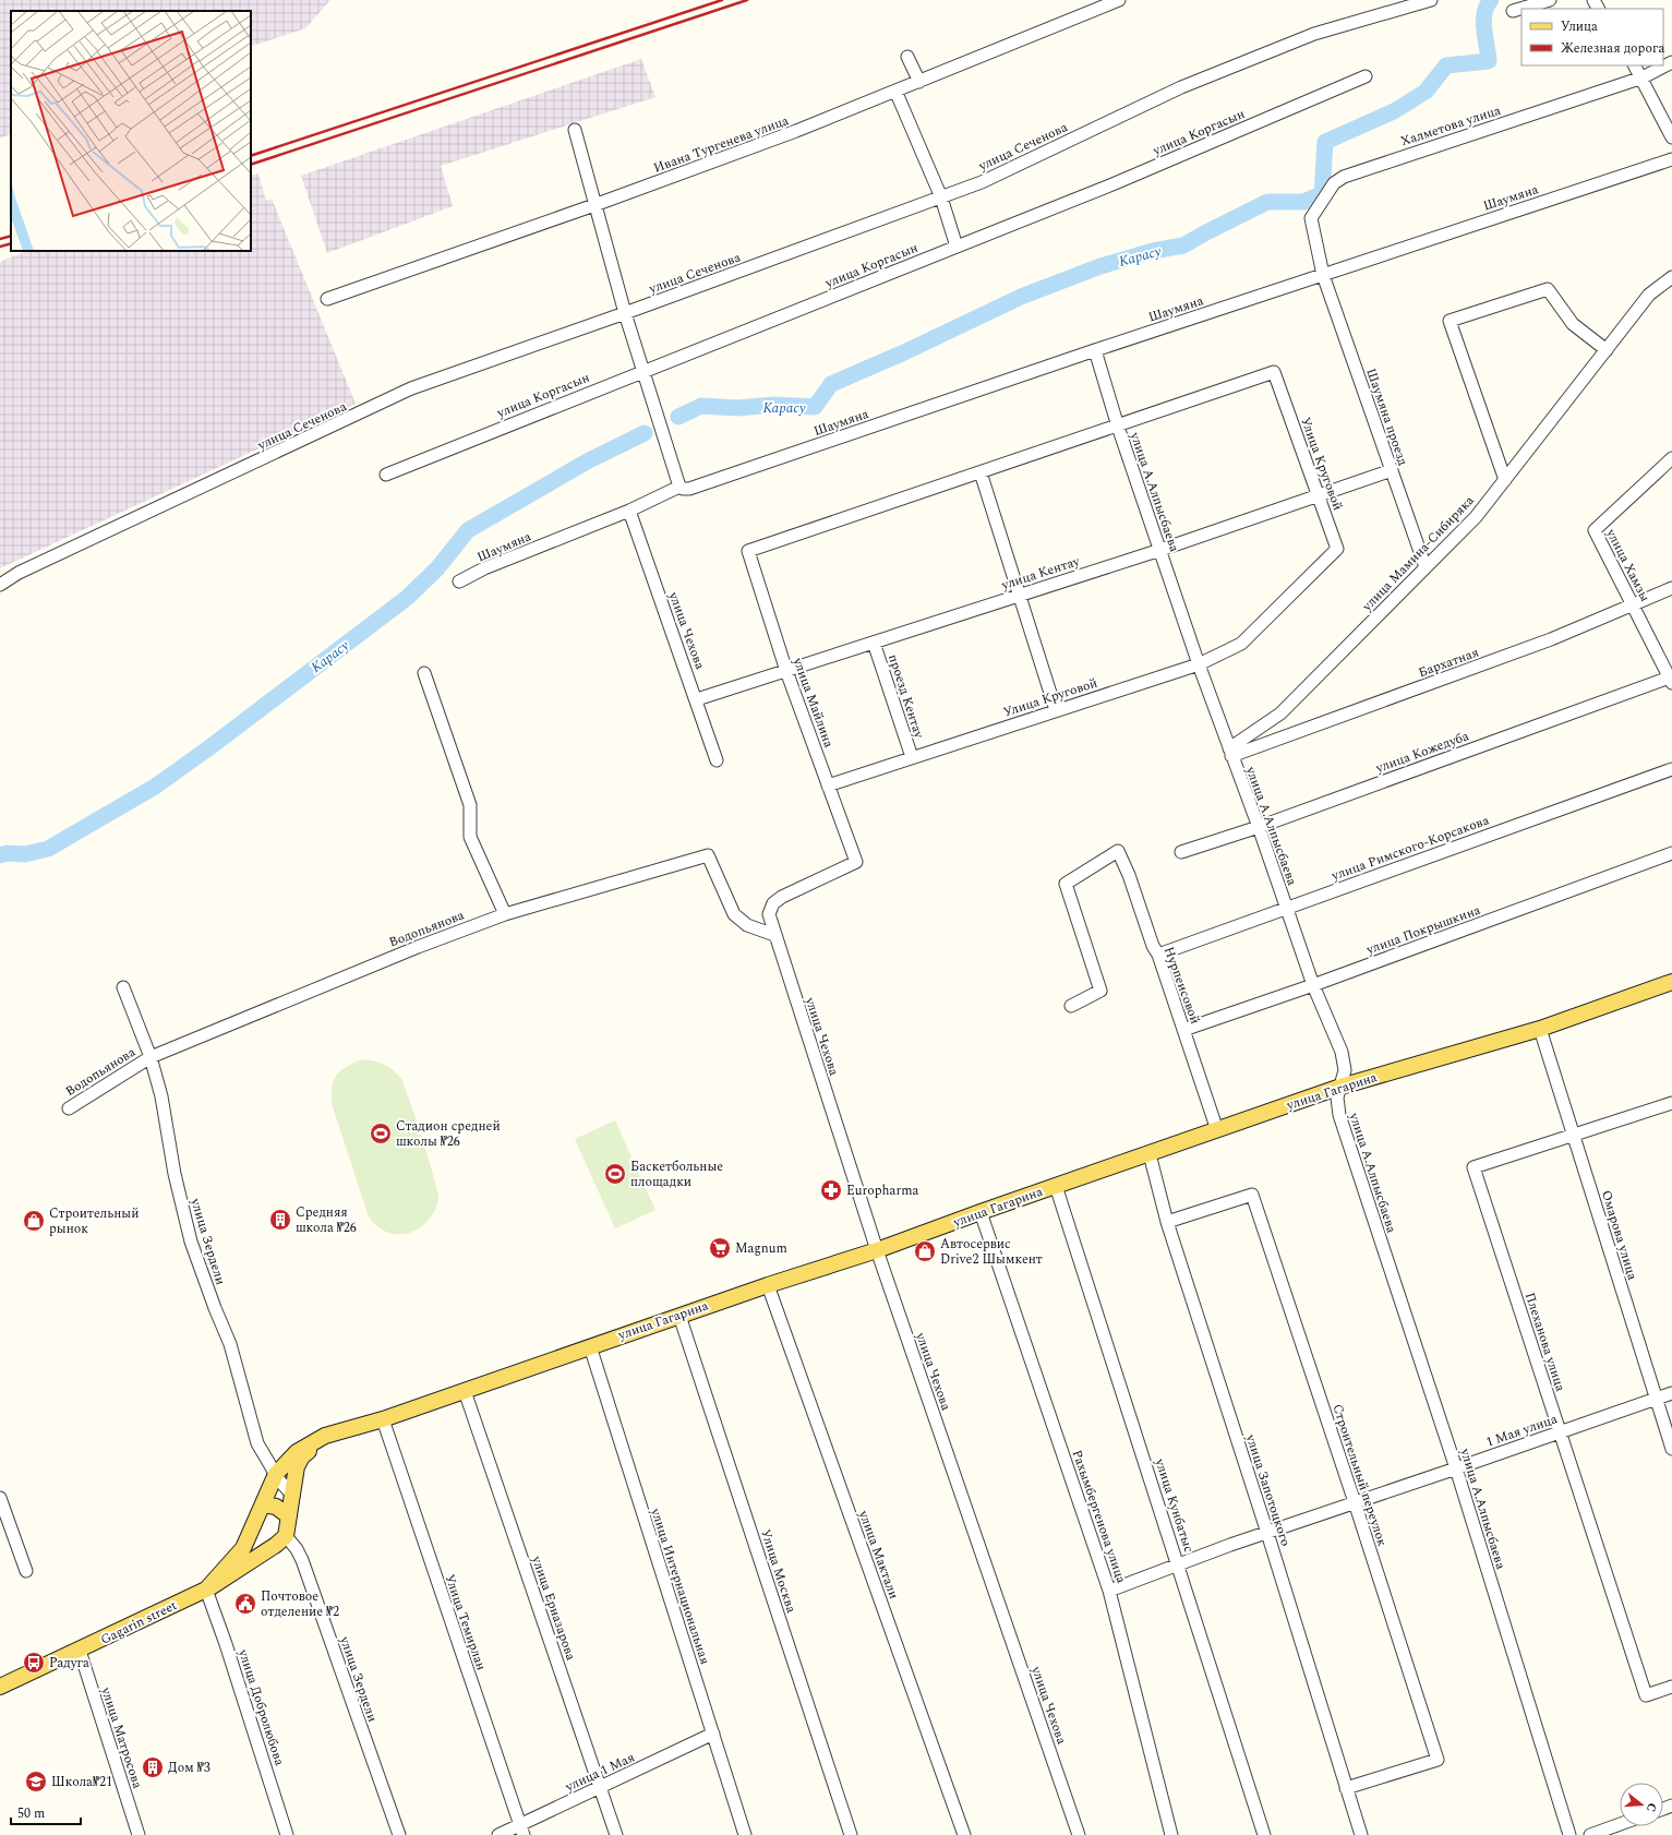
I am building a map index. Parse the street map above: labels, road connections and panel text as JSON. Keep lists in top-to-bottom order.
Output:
{
  "streets": {
    "main road": ["улица Гагарина", "Gagarin street"],
    "street": [
      "Халметова улица",
      "улица Коргасын",
      "Ивана Тургенева улица",
      "улица Сеченова",
      "Шаумяна",
      "Шаумяна проезд",
      "Улица Круговой",
      "улица А.Алпысбаева",
      "улица Мамина-Сибиряка",
      "улица Хамзы",
      "улица Кентау",
      "улица Чехова",
      "Бархатная",
      "проезд Кентау",
      "улица Майлина",
      "улица Кожедуба",
      "улица Римского-Корсакова",
      "Водопьянова",
      "улица Покрышкина",
      "Нурпеисовой",
      "Омарова улица",
      "улица Зердели",
      "Плеханова улица",
      "1 Мая улица",
      "Строительный переулок",
      "улица Запотоцкого",
      "улица Кунбатыс",
      "Рахымбергенова улица",
      "улица Мактали",
      "Улица Москва",
      "улица Интернациональная",
      "улица Ерназарова",
      "Улица Темирлан",
      "улица Добролюбова",
      "улица Матросова",
      "улица 1 Мая"
    ]
  },
  "crossings": [
    ["Халметова улица", "Шаумяна"],
    ["Халметова улица", "Шаумяна проезд"],
    ["Шаумяна", "Шаумяна проезд"],
    ["Шаумяна", "улица А.Алпысбаева"],
    ["Шаумяна", "улица Чехова"],
    ["Шаумяна проезд", "улица Мамина-Сибиряка"],
    ["Шаумяна проезд", "улица Кентау"],
    ["Улица Круговой", "улица А.Алпысбаева"],
    ["Улица Круговой", "улица Кентау"],
    ["Улица Круговой", "проезд Кентау"],
    ["Улица Круговой", "улица Майлина"],
    ["улица А.Алпысбаева", "улица Мамина-Сибиряка"],
    ["улица А.Алпысбаева", "улица Кентау"],
    ["улица А.Алпысбаева", "Бархатная"],
    ["улица А.Алпысбаева", "улица Кожедуба"],
    ["улица А.Алпысбаева", "улица Римского-Корсакова"],
    ["улица А.Алпысбаева", "улица Покрышкина"],
    ["улица А.Алпысбаева", "улица Гагарина"],
    ["улица А.Алпысбаева", "1 Мая улица"],
    ["улица Мамина-Сибиряка", "Бархатная"],
    ["улица Хамзы", "Бархатная"],
    ["улица Хамзы", "улица Кожедуба"],
    ["улица Кентау", "улица Чехова"],
    ["улица Кентау", "проезд Кентау"],
    ["улица Кентау", "улица Майлина"],
    ["улица Чехова", "улица Майлина"],
    ["улица Чехова", "Водопьянова"],
    ["улица Чехова", "улица Гагарина"],
    ["улица Римского-Корсакова", "Нурпеисовой"],
    ["Водопьянова", "улица Зердели"],
    ["улица Покрышкина", "Нурпеисовой"],
    ["Нурпеисовой", "улица Гагарина"],
    ["улица Гагарина", "Омарова улица"],
    ["улица Гагарина", "улица Зердели"],
    ["улица Гагарина", "улица Запотоцкого"],
    ["улица Гагарина", "улица Кунбатыс"],
    ["улица Гагарина", "Рахымбергенова улица"],
    ["улица Гагарина", "улица Мактали"],
    ["улица Гагарина", "Улица Москва"],
    ["улица Гагарина", "улица Интернациональная"],
    ["улица Гагарина", "улица Ерназарова"],
    ["улица Гагарина", "Gagarin street"],
    ["улица Гагарина", "Улица Темирлан"],
    ["улица Гагарина", "улица Добролюбова"],
    ["Омарова улица", "Плеханова улица"],
    ["Омарова улица", "1 Мая улица"],
    ["Плеханова улица", "1 Мая улица"],
    ["1 Мая улица", "Строительный переулок"],
    ["1 Мая улица", "улица Запотоцкого"],
    ["1 Мая улица", "улица Кунбатыс"],
    ["1 Мая улица", "Рахымбергенова улица"],
    ["Строительный переулок", "улица Запотоцкого"],
    ["улица Интернациональная", "улица 1 Мая"],
    ["улица Ерназарова", "улица 1 Мая"],
    ["Gagarin street", "улица Добролюбова"],
    ["Gagarin street", "улица Матросова"],
    ["Улица Темирлан", "улица 1 Мая"]
  ],
  "water": ["Карасу"],
  "places": {
    "sports": ["Стадион средней школы №26", "Баскетбольные площадки"],
    "pharmacy": ["Europharma"],
    "building": ["Средняя школа №26", "Дом №3"],
    "shop": ["Строительный рынок", "Автосервис Drive2 Шымкент"],
    "supermarket": ["Magnum"],
    "public building": ["Почтовое отделение №2"],
    "bus stop": ["Радуга"],
    "school or university": ["Школа№21"]
  },
  "legend": ["Улица", "Железная дорога"],
  "scale_bar": "50 m",
  "north": "right"
}
